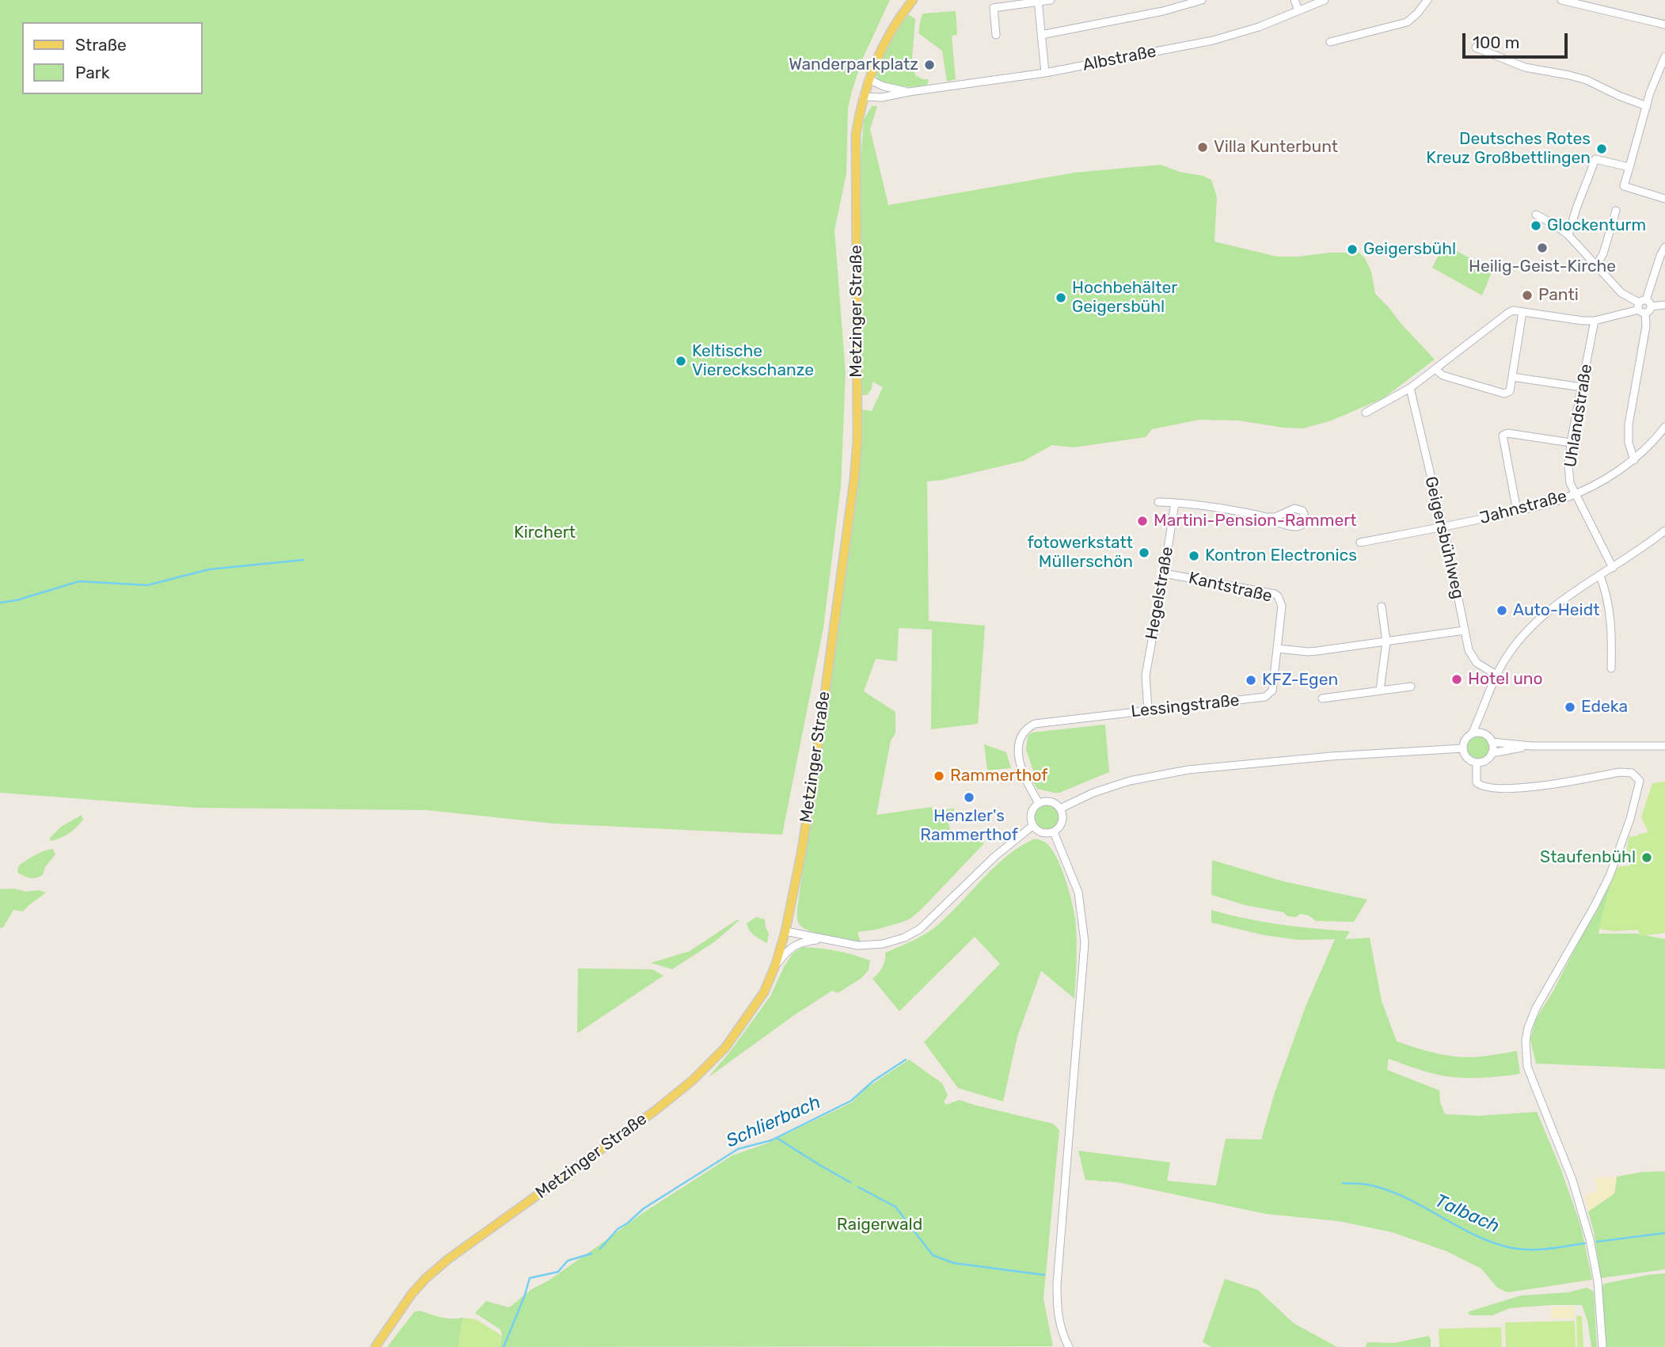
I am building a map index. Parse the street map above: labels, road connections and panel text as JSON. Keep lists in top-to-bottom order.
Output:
{
  "streets": {
    "main road": ["Metzinger Straße"],
    "street": [
      "Albstraße",
      "Uhlandstraße",
      "Jahnstraße",
      "Geigersbühlweg",
      "Kantstraße",
      "Hegelstraße",
      "Lessingstraße"
    ]
  },
  "crossings": [
    ["Albstraße", "Metzinger Straße"],
    ["Uhlandstraße", "Jahnstraße"],
    ["Jahnstraße", "Geigersbühlweg"],
    ["Kantstraße", "Hegelstraße"],
    ["Kantstraße", "Lessingstraße"],
    ["Hegelstraße", "Lessingstraße"]
  ],
  "water": ["Schlierbach", "Talbach"],
  "parks": ["Kirchert", "Raigerwald"],
  "places": [
    "Wanderparkplatz",
    "Villa Kunterbunt",
    "Deutsches Rotes Kreuz Großbettlingen",
    "Glockenturm",
    "Heilig-Geist-Kirche",
    "Geigersbühl",
    "Panti",
    "Hochbehälter Geigersbühl",
    "Keltische Viereckschanze",
    "Martini-Pension-Rammert",
    "fotowerkstatt Müllerschön",
    "Kontron Electronics",
    "Auto-Heidt",
    "Hotel uno",
    "KFZ-Egen",
    "Edeka",
    "Rammerthof",
    "Henzler's Rammerthof",
    "Staufenbühl"
  ],
  "legend": ["Straße", "Park"],
  "scale_bar": "100 m"
}
